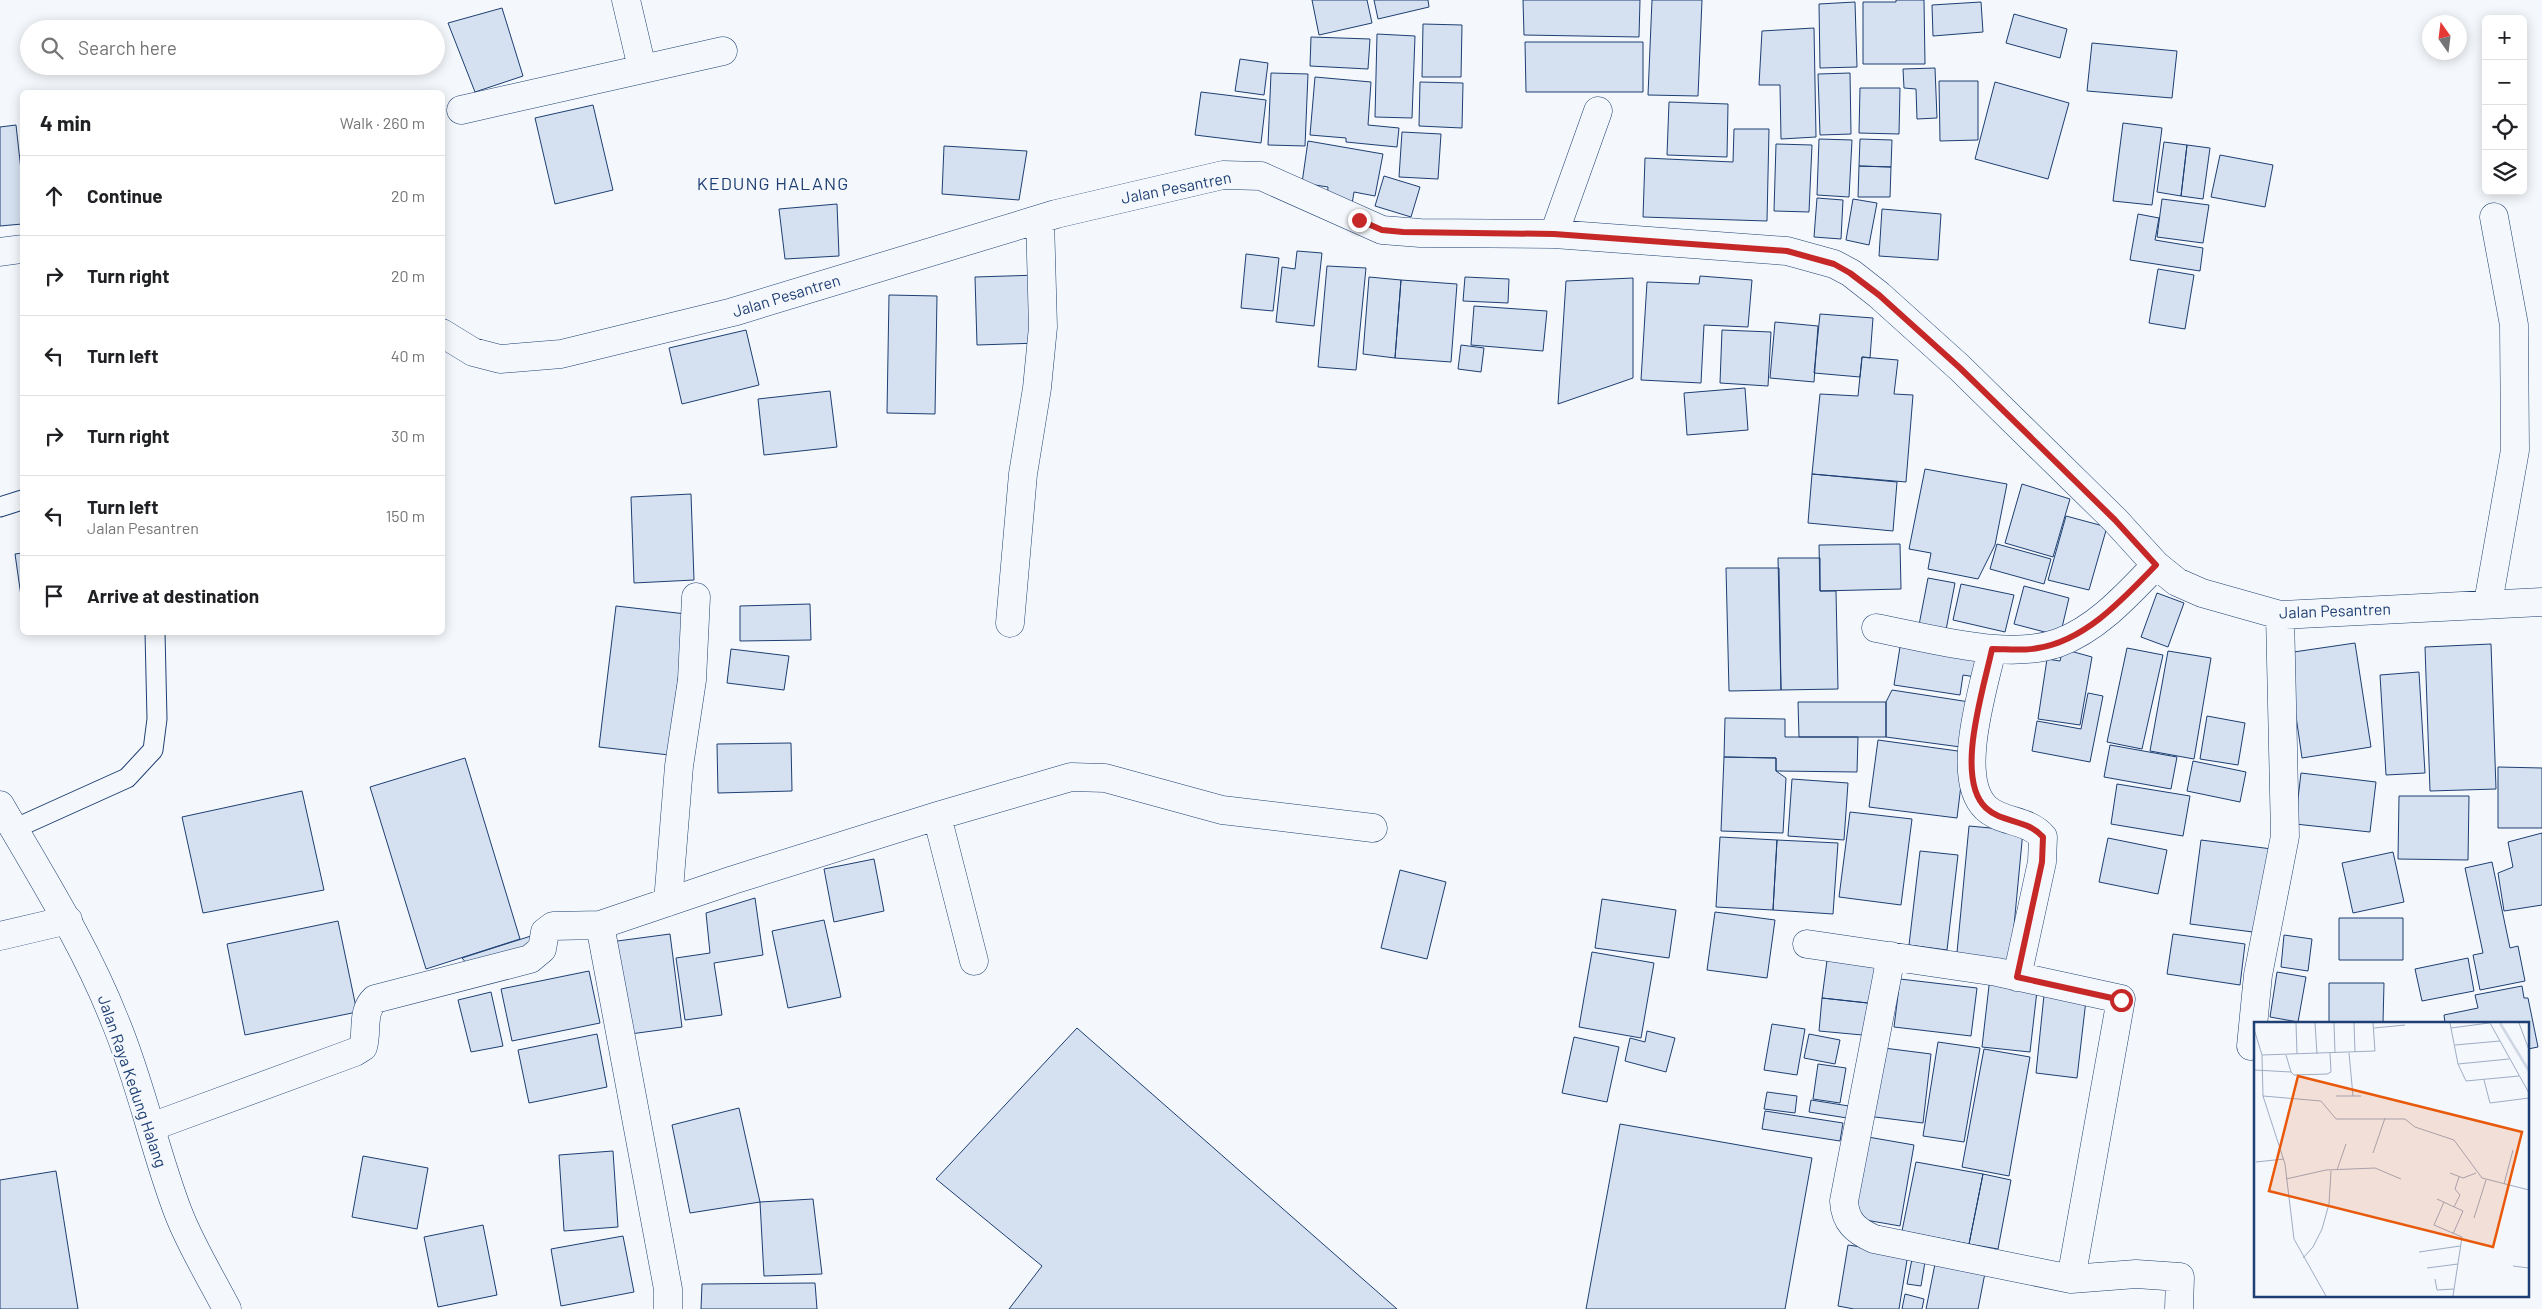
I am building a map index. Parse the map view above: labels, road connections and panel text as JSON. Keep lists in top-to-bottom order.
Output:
{
  "streets": {
    "street": ["Jalan Pesantren", "Jalan Raya Kedung Halang"]
  },
  "districts": ["KEDUNG HALANG"],
  "north": "top",
  "page": {
    "map_buttons": ["+", "−"],
    "search": "Search here",
    "heading": ["4 min", "Walk · 260 m"],
    "list": [
      ["Continue", "20 m"],
      ["Turn right", "20 m"],
      ["Turn left", "40 m"],
      ["Turn right", "30 m"],
      ["Turn left", "Jalan Pesantren", "150 m"],
      "Arrive at destination"
    ]
  }
}
